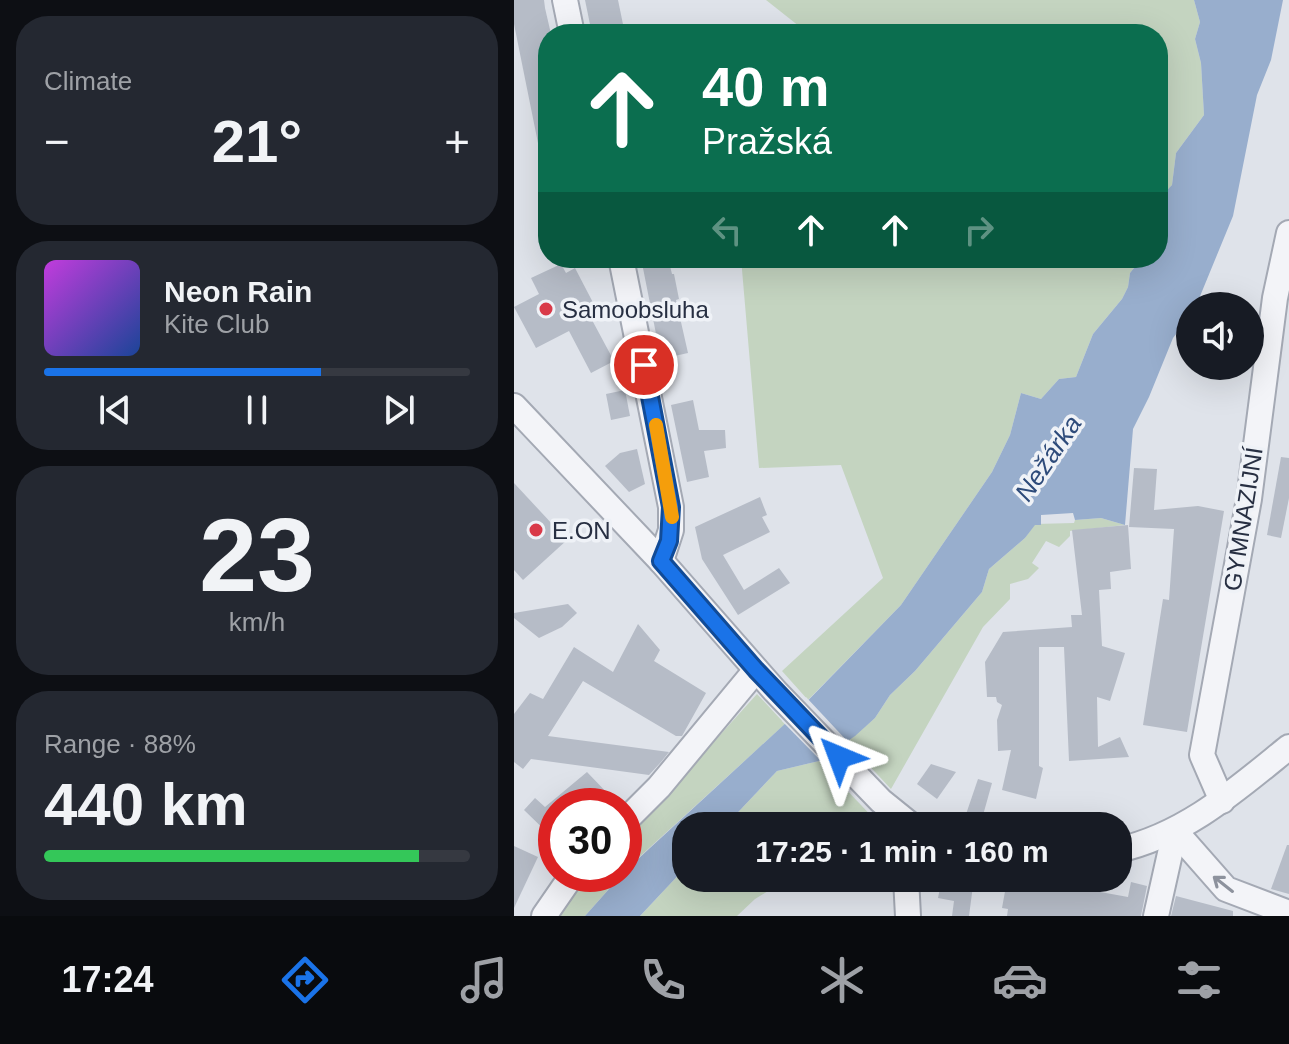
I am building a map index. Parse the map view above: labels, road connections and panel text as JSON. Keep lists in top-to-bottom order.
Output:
{
  "streets": {
    "street": ["GYMNAZIJNÍ"]
  },
  "water": ["Nežárka"],
  "places": ["Samoobsluha", "E.ON"],
  "page": {
    "tile": [
      "Climate",
      ["23", "km/h"],
      ["Range · 88%", "440 km"]
    ],
    "turn": ["40 m", "Pražská"],
    "heat": ["−", "21°", "+"],
    "song": ["Neon Rain", "Kite Club"],
    "limit": "30",
    "trip": "17:25 · 1 min · 160 m",
    "tabs": "17:24"
  }
}
